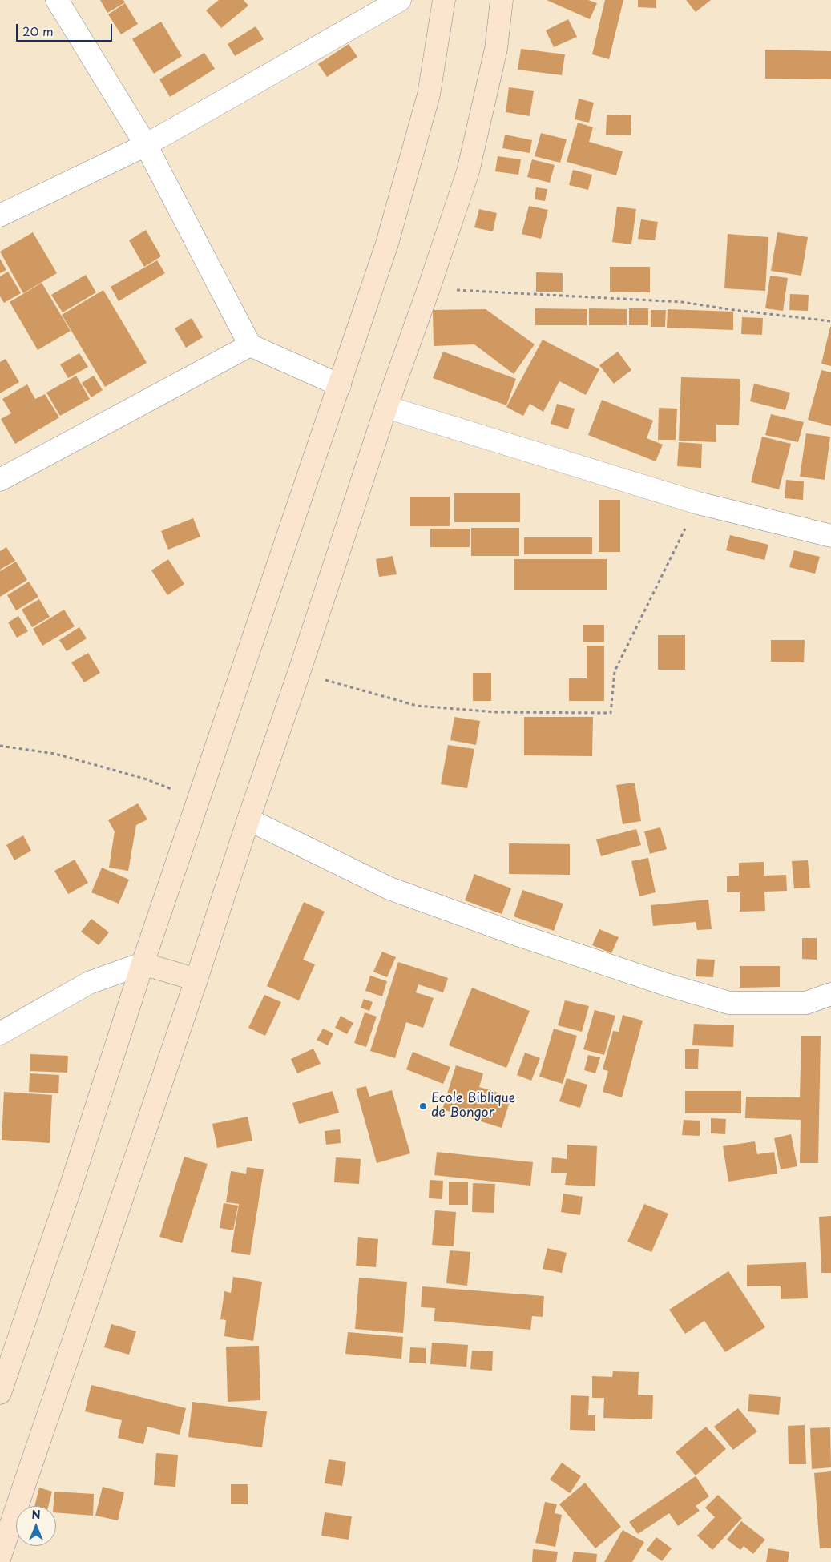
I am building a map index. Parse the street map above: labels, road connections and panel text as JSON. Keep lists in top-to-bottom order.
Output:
{
  "places": ["Ecole Biblique de Bongor"],
  "scale_bar": "20 m",
  "north": "top"
}
